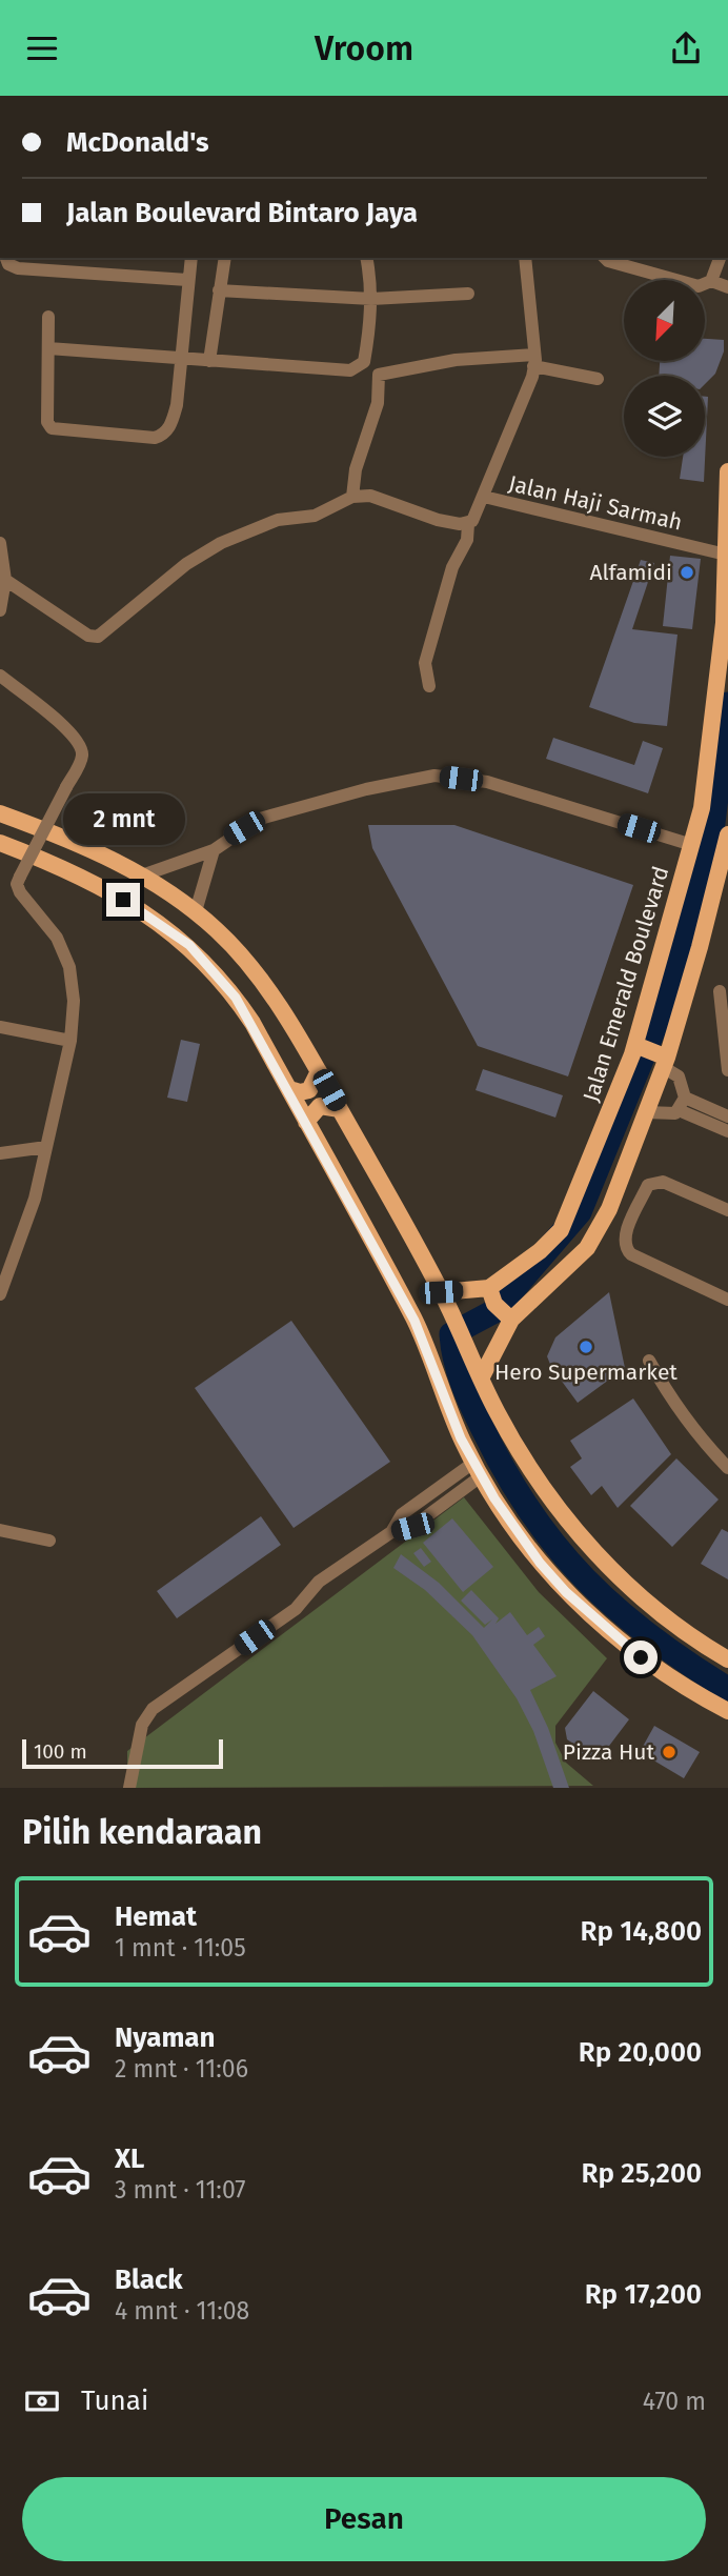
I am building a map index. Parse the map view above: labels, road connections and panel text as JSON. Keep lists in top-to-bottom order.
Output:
{
  "streets": {
    "main road": ["Jalan Emerald Boulevard"],
    "street": ["Jalan Haji Sarmah"]
  },
  "crossings": [
    ["Jalan Haji Sarmah", "Jalan Emerald Boulevard"]
  ],
  "places": ["Alfamidi", "Hero Supermarket", "Pizza Hut"],
  "scale_bar": "100 m",
  "north": "bottom left",
  "page": {
    "header": "Vroom",
    "banner": ["McDonald's", "Jalan Boulevard Bintaro Jaya"],
    "bubble": "2 mnt",
    "scale": "100 m",
    "heading": "Pilih kendaraan",
    "list": [
      {
        "name": "Hemat",
        "note": "1 mnt · 11:05",
        "value": "Rp 14,800"
      },
      {
        "name": "Nyaman",
        "note": "2 mnt · 11:06",
        "value": "Rp 20,000"
      },
      {
        "name": "XL",
        "note": "3 mnt · 11:07",
        "value": "Rp 25,200"
      },
      {
        "name": "Black",
        "note": "4 mnt · 11:08",
        "value": "Rp 17,200"
      }
    ],
    "pay": ["Tunai", "470 m"],
    "buttons": "Pesan"
  }
}
